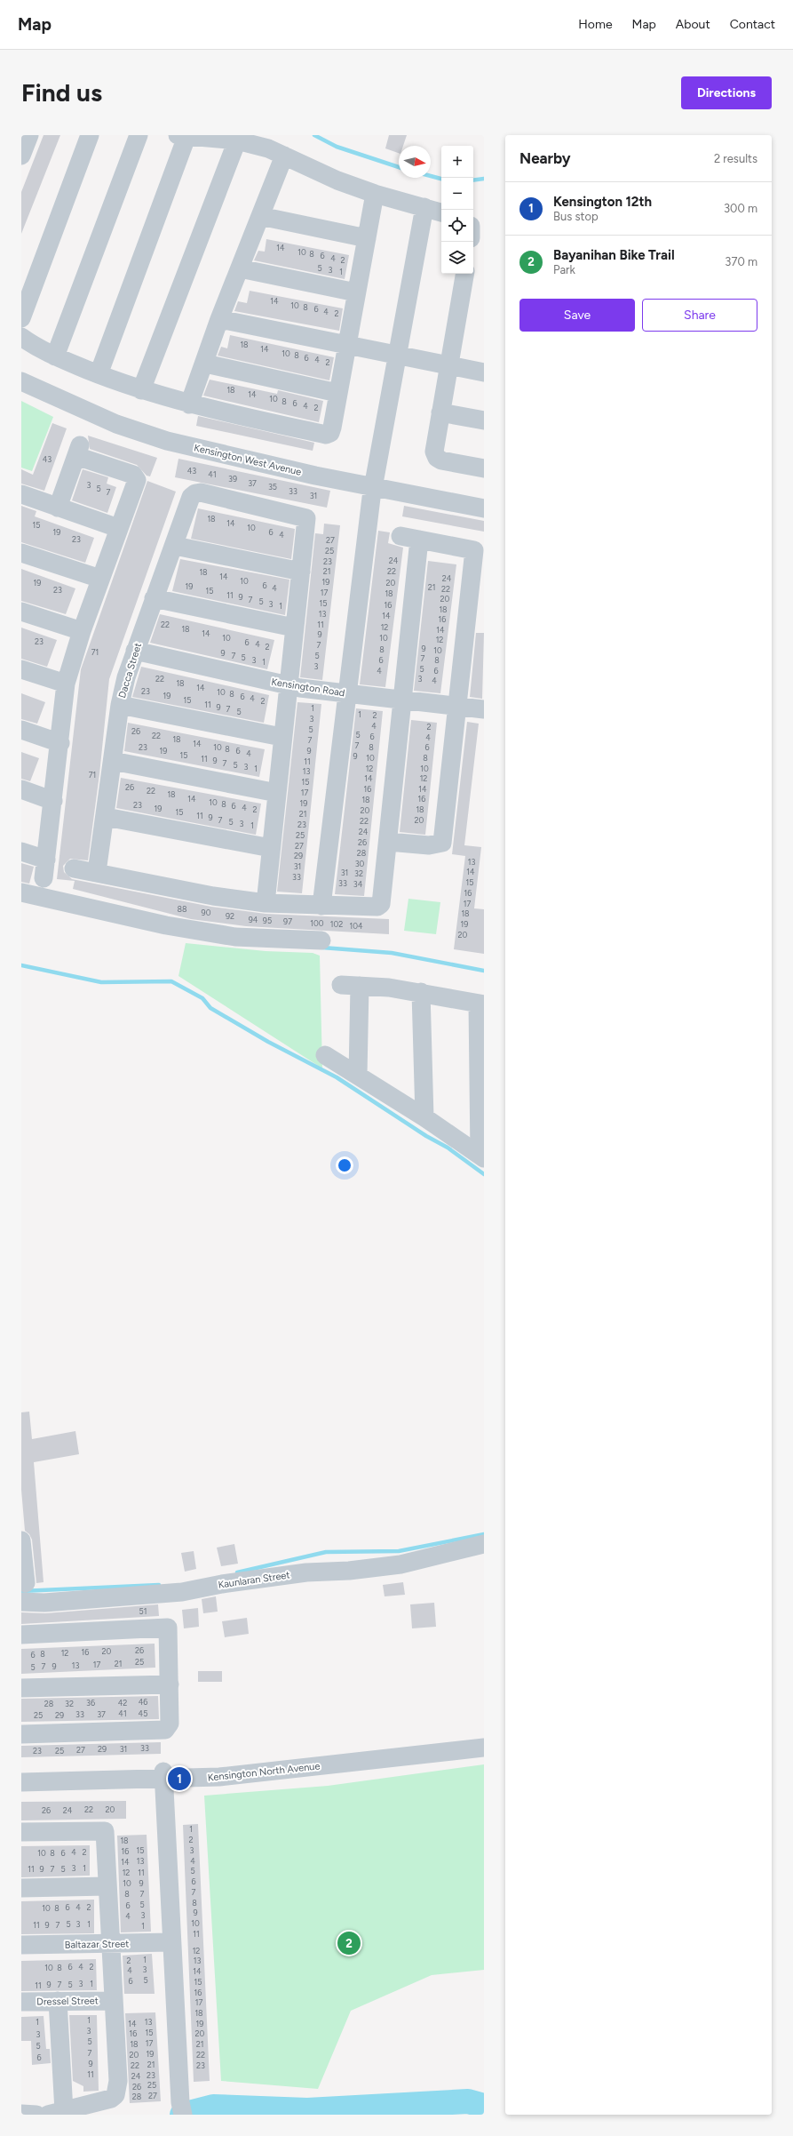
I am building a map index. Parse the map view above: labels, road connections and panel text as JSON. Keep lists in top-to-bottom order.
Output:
{
  "streets": {
    "street": [
      "Kensington West Avenue",
      "Dacca Street",
      "Kensington Road",
      "Kaunlaran Street",
      "Kensington North Avenue",
      "Baltazar Street",
      "Dressel Street"
    ]
  },
  "crossings": [
    ["Dacca Street", "Kensington Road"]
  ],
  "house_numbers": [
    "14",
    "10",
    "8",
    "6",
    "4",
    "2",
    "5",
    "3",
    "1",
    "14",
    "10",
    "8",
    "6",
    "4",
    "2",
    "18",
    "14",
    "10",
    "8",
    "6",
    "4",
    "2",
    "18",
    "14",
    "10",
    "8",
    "6",
    "4",
    "2",
    "43",
    "43",
    "41",
    "39",
    "37",
    "3",
    "35",
    "5",
    "33",
    "7",
    "31",
    "18",
    "14",
    "15",
    "10",
    "19",
    "6",
    "4",
    "23",
    "27",
    "25",
    "24",
    "23",
    "21",
    "22",
    "18",
    "14",
    "24",
    "10",
    "19",
    "19",
    "20",
    "6",
    "19",
    "21",
    "4",
    "22",
    "23",
    "15",
    "17",
    "18",
    "11",
    "9",
    "20",
    "7",
    "5",
    "15",
    "3",
    "16",
    "1",
    "18",
    "13",
    "14",
    "16",
    "22",
    "11",
    "12",
    "18",
    "14",
    "14",
    "9",
    "10",
    "10",
    "12",
    "23",
    "6",
    "4",
    "7",
    "2",
    "9",
    "8",
    "10",
    "71",
    "9",
    "7",
    "5",
    "5",
    "7",
    "3",
    "6",
    "8",
    "1",
    "3",
    "5",
    "4",
    "6",
    "22",
    "3",
    "4",
    "18",
    "14",
    "23",
    "10",
    "8",
    "19",
    "6",
    "4",
    "15",
    "2",
    "11",
    "9",
    "1",
    "7",
    "5",
    "1",
    "2",
    "3",
    "4",
    "2",
    "5",
    "26",
    "5",
    "22",
    "6",
    "4",
    "18",
    "7",
    "14",
    "7",
    "23",
    "10",
    "8",
    "6",
    "8",
    "19",
    "6",
    "9",
    "4",
    "15",
    "9",
    "10",
    "8",
    "11",
    "9",
    "11",
    "7",
    "5",
    "3",
    "1",
    "12",
    "10",
    "13",
    "71",
    "14",
    "12",
    "15",
    "26",
    "16",
    "14",
    "22",
    "17",
    "18",
    "14",
    "16",
    "18",
    "10",
    "19",
    "8",
    "23",
    "6",
    "4",
    "19",
    "2",
    "18",
    "20",
    "15",
    "21",
    "11",
    "9",
    "7",
    "20",
    "22",
    "5",
    "3",
    "23",
    "1",
    "24",
    "25",
    "26",
    "27",
    "28",
    "29",
    "13",
    "30",
    "31",
    "14",
    "31",
    "32",
    "33",
    "15",
    "33",
    "34",
    "16",
    "17",
    "88",
    "90",
    "18",
    "92",
    "94",
    "95",
    "97",
    "100",
    "102",
    "19",
    "104",
    "20",
    "51",
    "26",
    "20",
    "16",
    "12",
    "8",
    "6",
    "25",
    "21",
    "17",
    "13",
    "7",
    "9",
    "5",
    "46",
    "36",
    "42",
    "28",
    "32",
    "41",
    "45",
    "33",
    "37",
    "25",
    "29",
    "33",
    "29",
    "31",
    "27",
    "23",
    "25",
    "22",
    "20",
    "26",
    "24",
    "1",
    "2",
    "18",
    "15",
    "3",
    "16",
    "4",
    "2",
    "10",
    "8",
    "6",
    "13",
    "4",
    "14",
    "3",
    "1",
    "11",
    "9",
    "7",
    "5",
    "5",
    "12",
    "11",
    "6",
    "10",
    "9",
    "7",
    "8",
    "7",
    "8",
    "5",
    "6",
    "6",
    "4",
    "2",
    "10",
    "8",
    "9",
    "3",
    "4",
    "10",
    "5",
    "3",
    "1",
    "11",
    "9",
    "7",
    "1",
    "11",
    "12",
    "1",
    "2",
    "13",
    "6",
    "4",
    "2",
    "10",
    "8",
    "3",
    "4",
    "14",
    "5",
    "6",
    "15",
    "3",
    "1",
    "9",
    "7",
    "5",
    "11",
    "16",
    "17",
    "18",
    "1",
    "1",
    "13",
    "14",
    "19",
    "3",
    "15",
    "16",
    "20",
    "3",
    "5",
    "17",
    "18",
    "21",
    "5",
    "7",
    "19",
    "20",
    "22",
    "6",
    "9",
    "21",
    "22",
    "23",
    "11",
    "23",
    "24",
    "25",
    "26",
    "27",
    "28"
  ],
  "north": "right",
  "page": {
    "header": "Map",
    "nav": [
      "Home",
      "Map",
      "About",
      "Contact"
    ],
    "buttons": [
      "Directions",
      ["Save", "Share"]
    ],
    "title": "Find us",
    "heading": ["Nearby", "2 results"],
    "map_buttons": ["+", "−"],
    "list": [
      {
        "mark": "1",
        "name": "Kensington 12th",
        "note": "Bus stop",
        "value": "300 m"
      },
      {
        "mark": "2",
        "name": "Bayanihan Bike Trail",
        "note": "Park",
        "value": "370 m"
      }
    ],
    "pins": ["1", "2"]
  }
}
